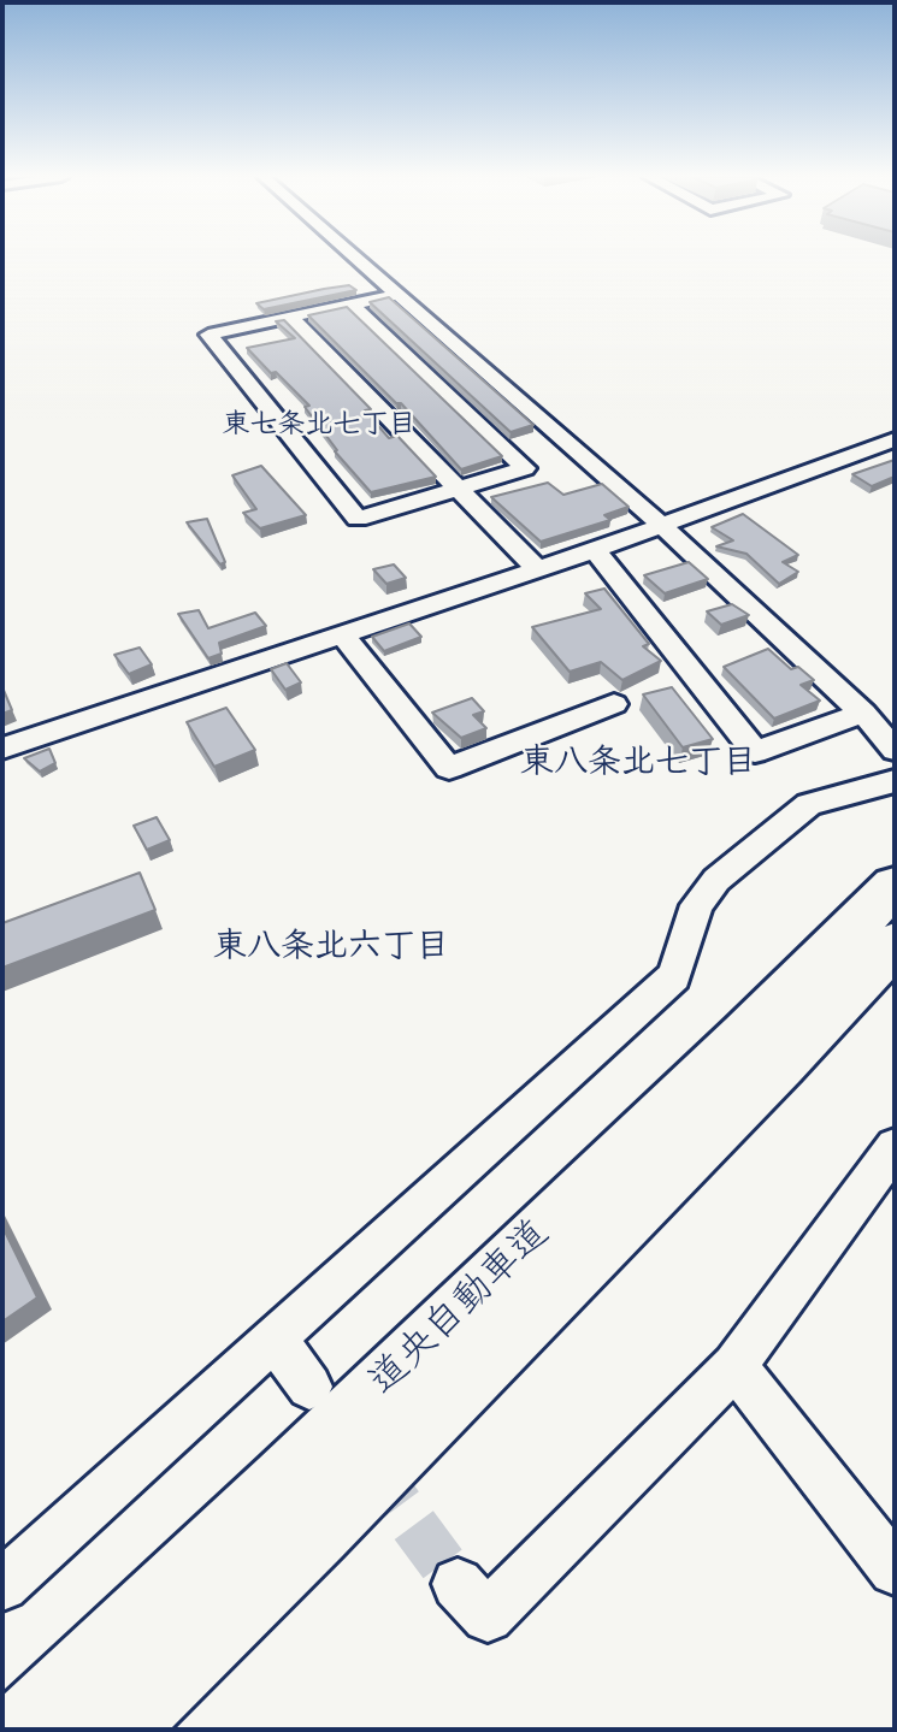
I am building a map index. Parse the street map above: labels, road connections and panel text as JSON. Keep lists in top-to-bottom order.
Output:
{
  "streets": {
    "highway": ["道央自動車道"]
  },
  "districts": ["東七条北七丁目", "東八条北七丁目", "東八条北六丁目"]
}
